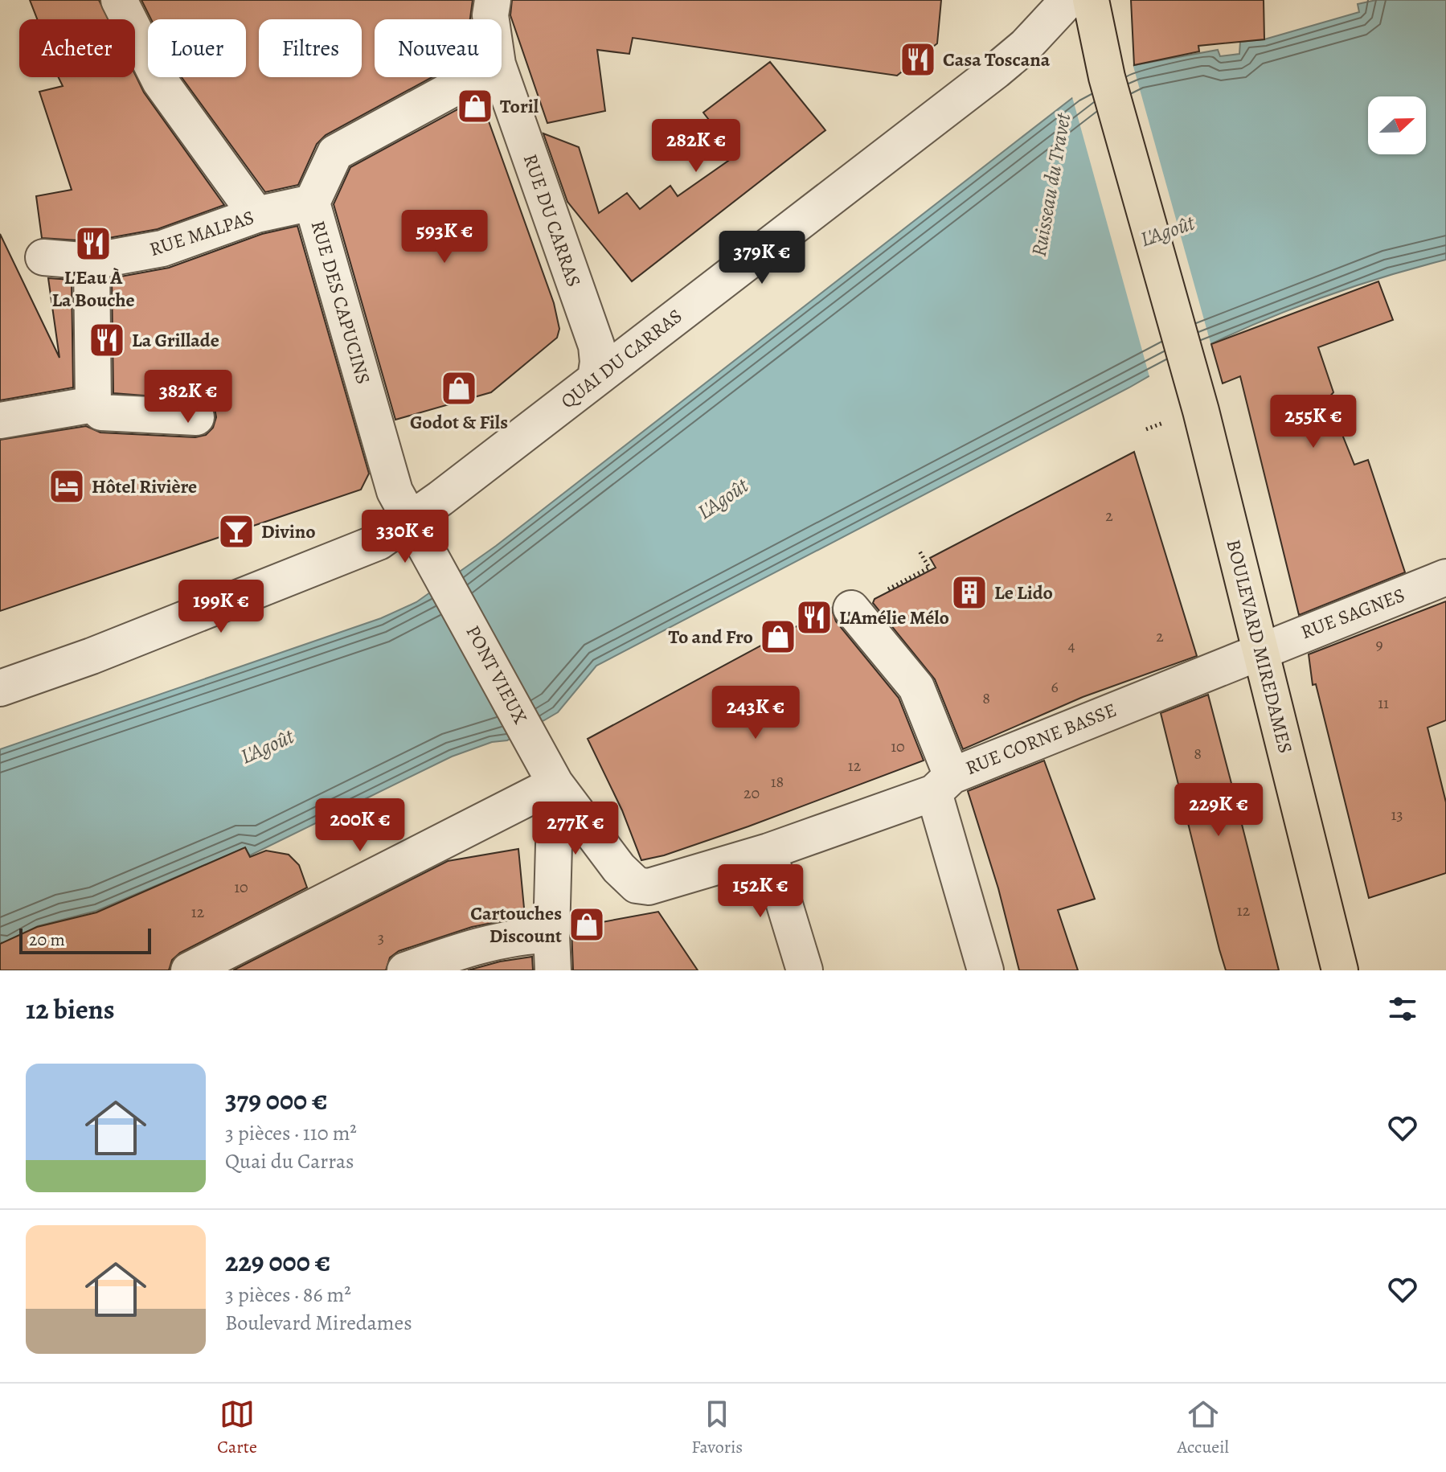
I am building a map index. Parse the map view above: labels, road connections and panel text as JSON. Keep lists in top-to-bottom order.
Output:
{
  "streets": {
    "main road": ["BOULEVARD MIREDAMES"],
    "street": [
      "RUE DU CARRAS",
      "RUE MALPAS",
      "RUE DES CAPUCINS",
      "QUAI DU CARRAS",
      "RUE SAGNES",
      "PONT VIEUX",
      "RUE CORNE BASSE"
    ]
  },
  "crossings": [
    ["RUE DU CARRAS", "QUAI DU CARRAS"],
    ["RUE MALPAS", "RUE DES CAPUCINS"],
    ["RUE DES CAPUCINS", "QUAI DU CARRAS"],
    ["RUE DES CAPUCINS", "PONT VIEUX"],
    ["RUE SAGNES", "BOULEVARD MIREDAMES"],
    ["RUE SAGNES", "RUE CORNE BASSE"],
    ["BOULEVARD MIREDAMES", "RUE CORNE BASSE"],
    ["PONT VIEUX", "RUE CORNE BASSE"]
  ],
  "water": ["Ruisseau du Travet", "L'Agoût"],
  "places": {
    "restaurant": [
      "Casa Toscana",
      "L'Eau À La Bouche",
      "La Grillade",
      "L'Amélie Mélo"
    ],
    "shop": [
      "Toril",
      "Godot & Fils",
      "To and Fro",
      "Cartouches Discount"
    ],
    "hotel": ["Hôtel Rivière"],
    "bar": ["Divino"],
    "building": ["Le Lido"]
  },
  "house_numbers": [
    "2",
    "2",
    "9",
    "4",
    "6",
    "8",
    "11",
    "10",
    "8",
    "12",
    "18",
    "20",
    "13",
    "10",
    "12",
    "12",
    "3"
  ],
  "scale_bar": "20 m",
  "north": "right",
  "page": {
    "chip": [
      "Acheter",
      "Louer",
      "Filtres",
      "Nouveau"
    ],
    "price": [
      "282K €",
      "593K €",
      "379K €",
      "382K €",
      "255K €",
      "330K €",
      "199K €",
      "243K €",
      "229K €",
      "200K €",
      "277K €",
      "152K €"
    ],
    "scale": "20 m",
    "heading": "12 biens",
    "list": [
      {
        "name": "379 000 €",
        "note": "3 pièces · 110 m² · Quai du Carras"
      },
      {
        "name": "229 000 €",
        "note": "3 pièces · 86 m² · Boulevard Miredames"
      }
    ],
    "tabs": ["Carte", "Favoris", "Accueil"]
  }
}
